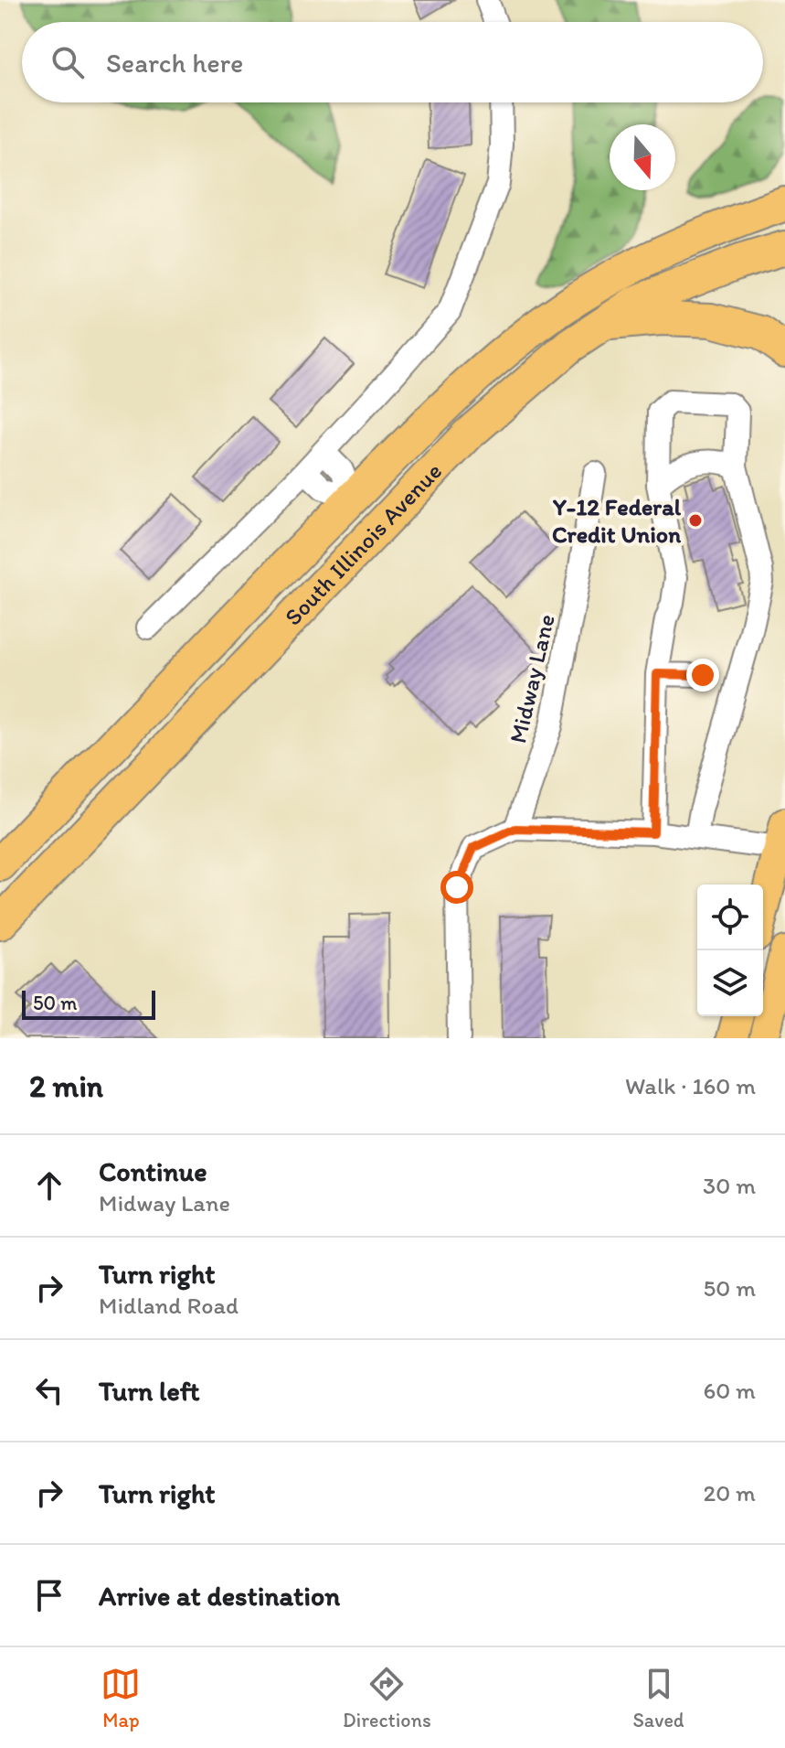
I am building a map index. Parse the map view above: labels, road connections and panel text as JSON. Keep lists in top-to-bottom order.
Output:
{
  "streets": {
    "highway": ["South Illinois Avenue"],
    "street": ["Midway Lane"]
  },
  "places": ["Y-12 Federal Credit Union"],
  "scale_bar": "50 m",
  "north": "bottom",
  "page": {
    "search": "Search here",
    "scale": "50 m",
    "heading": ["2 min", "Walk · 160 m"],
    "list": [
      ["Continue", "Midway Lane", "30 m"],
      ["Turn right", "Midland Road", "50 m"],
      ["Turn left", "60 m"],
      ["Turn right", "20 m"],
      "Arrive at destination"
    ],
    "nav": ["Map", "Directions", "Saved"]
  }
}
